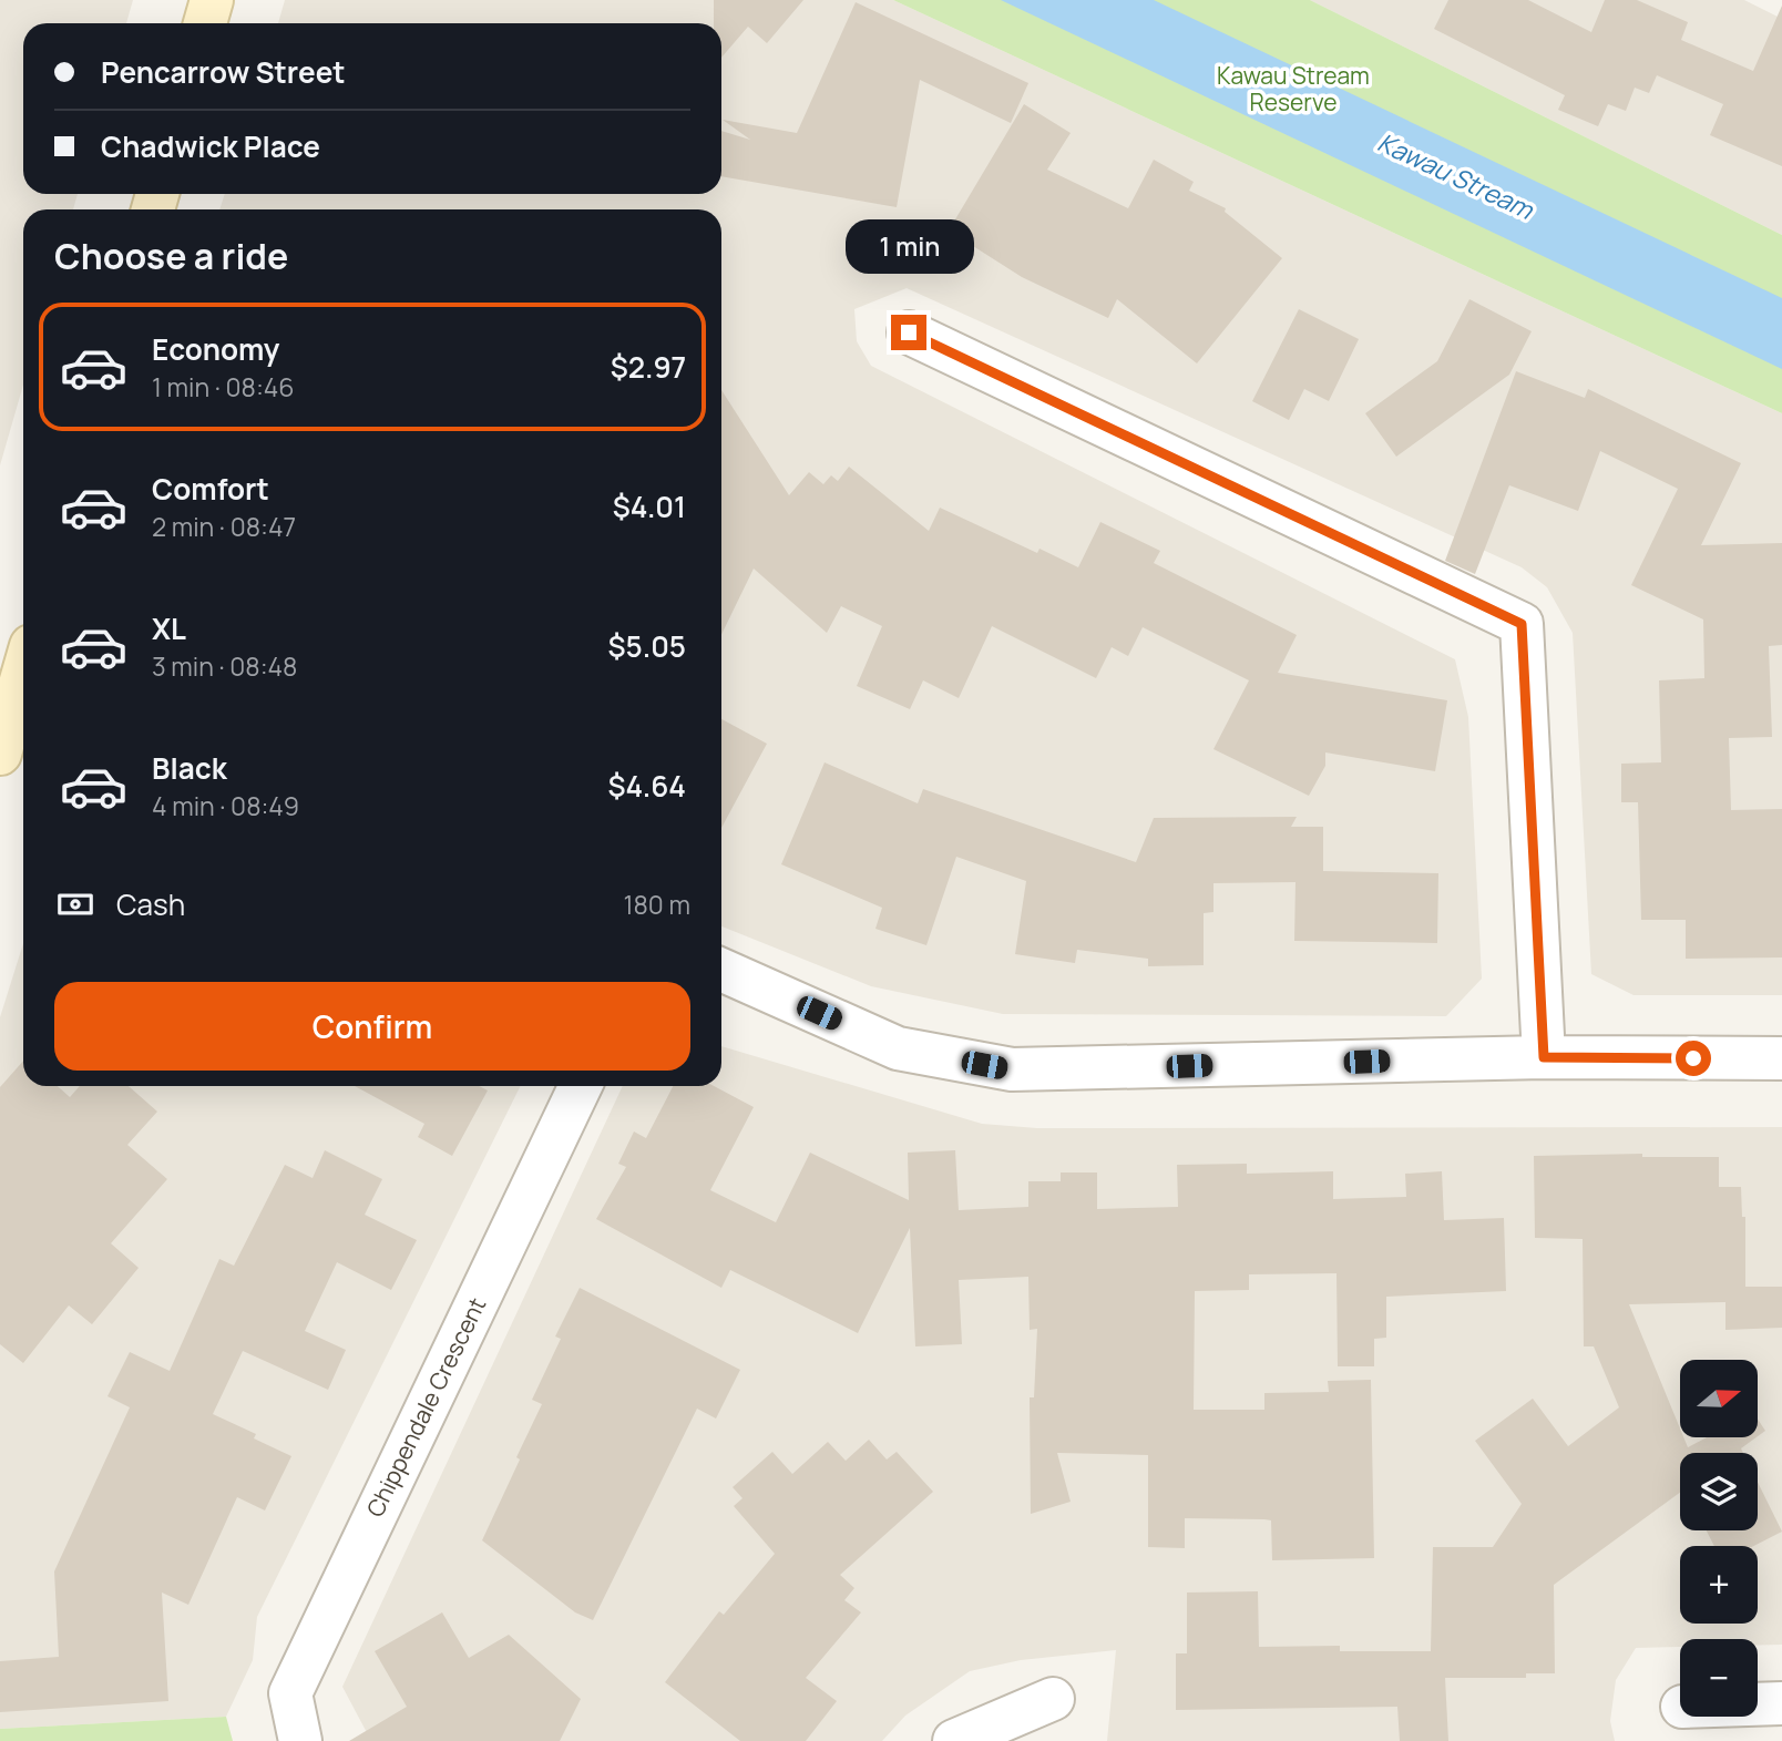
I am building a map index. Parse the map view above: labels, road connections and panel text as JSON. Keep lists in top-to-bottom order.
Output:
{
  "streets": {
    "street": ["Chippendale Crescent"]
  },
  "water": ["Kawau Stream"],
  "parks": ["Kawau Stream Reserve"],
  "north": "right",
  "page": {
    "banner": ["Pencarrow Street", "Chadwick Place"],
    "heading": "Choose a ride",
    "bubble": "1 min",
    "list": [
      {
        "name": "Economy",
        "note": "1 min · 08:46",
        "value": "$2.97"
      },
      {
        "name": "Comfort",
        "note": "2 min · 08:47",
        "value": "$4.01"
      },
      {
        "name": "XL",
        "note": "3 min · 08:48",
        "value": "$5.05"
      },
      {
        "name": "Black",
        "note": "4 min · 08:49",
        "value": "$4.64"
      }
    ],
    "pay": ["Cash", "180 m"],
    "buttons": "Confirm",
    "map_buttons": ["+", "−"]
  }
}
